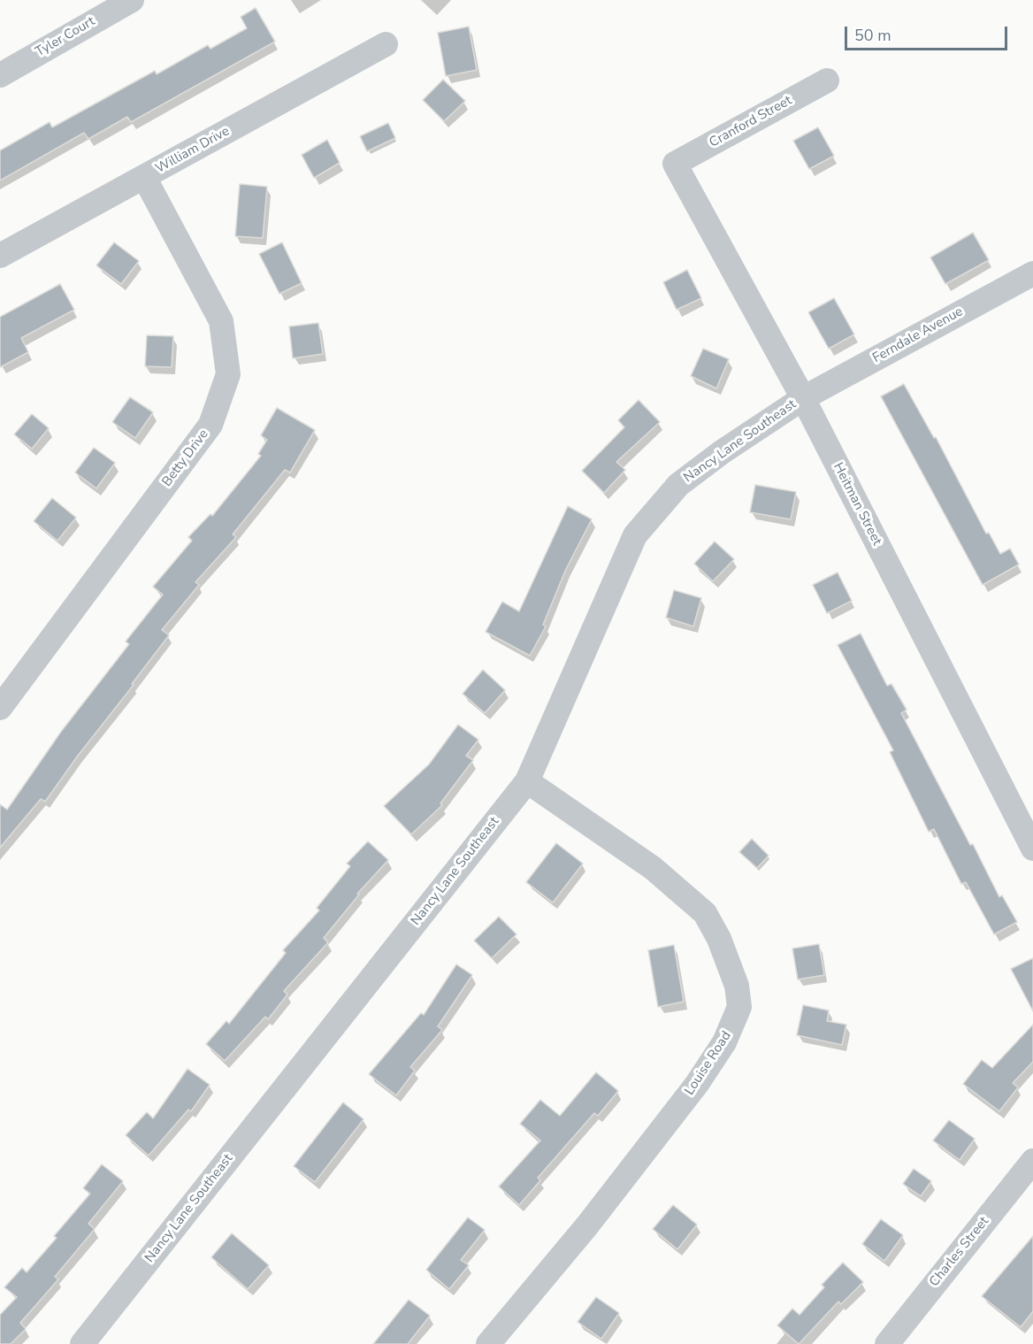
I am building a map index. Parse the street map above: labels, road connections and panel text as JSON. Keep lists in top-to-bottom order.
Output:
{
  "streets": {
    "street": [
      "Tyler Court",
      "Cranford Street",
      "William Drive",
      "Ferndale Avenue",
      "Nancy Lane Southeast",
      "Betty Drive",
      "Heitman Street",
      "Louise Road",
      "Charles Street"
    ]
  },
  "crossings": [
    ["Cranford Street", "Heitman Street"],
    ["William Drive", "Betty Drive"],
    ["Ferndale Avenue", "Nancy Lane Southeast"],
    ["Ferndale Avenue", "Heitman Street"],
    ["Nancy Lane Southeast", "Heitman Street"],
    ["Nancy Lane Southeast", "Louise Road"]
  ],
  "scale_bar": "50 m"
}
